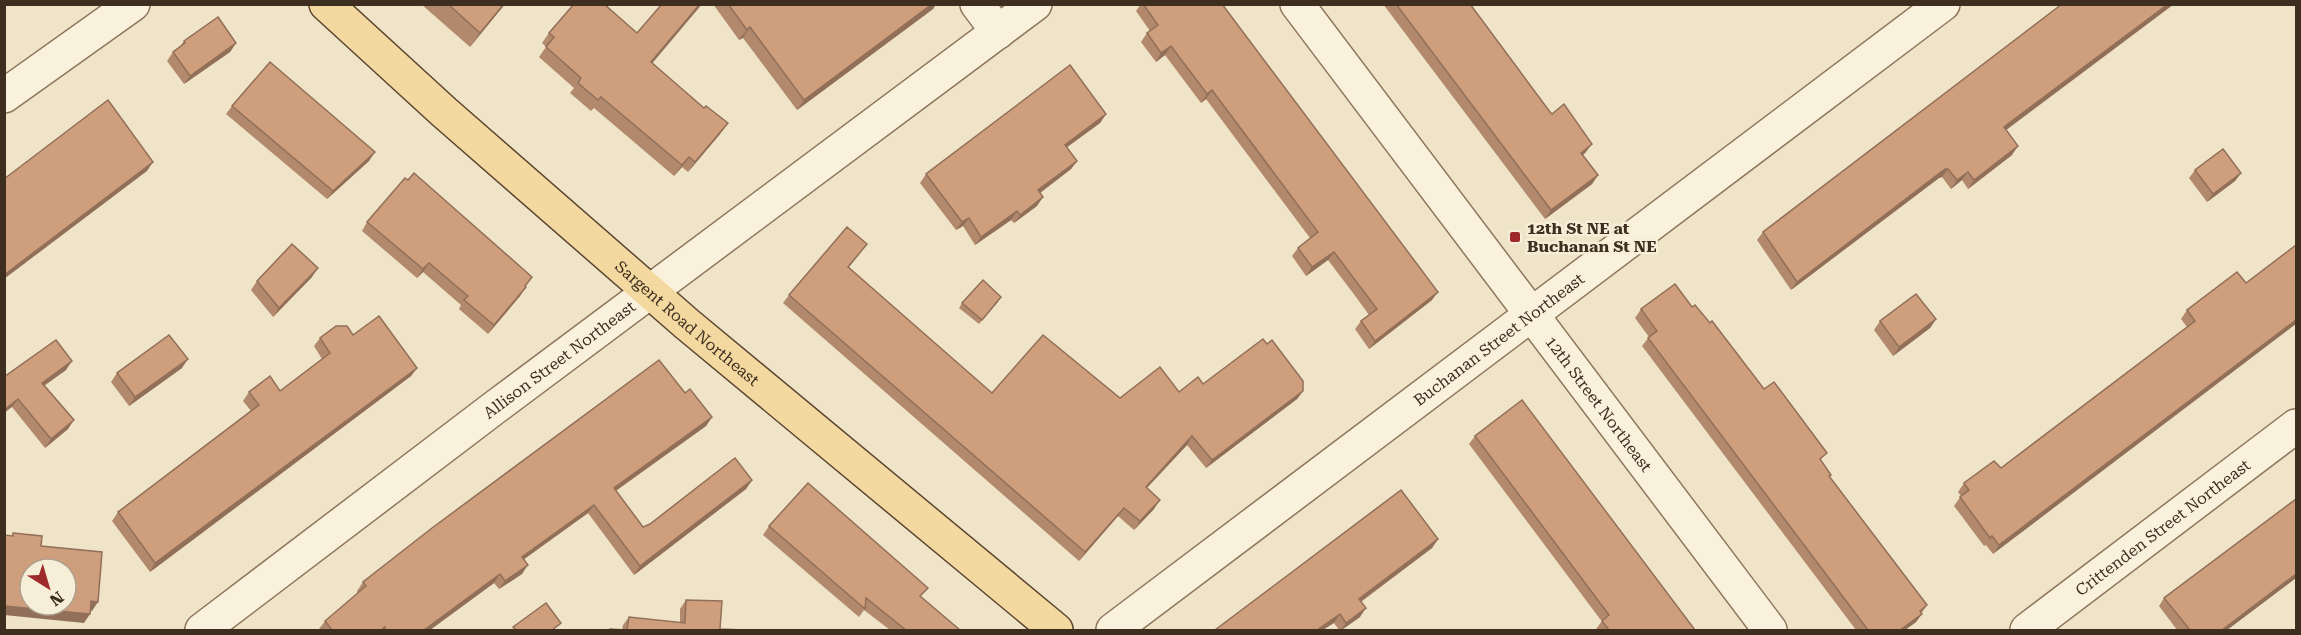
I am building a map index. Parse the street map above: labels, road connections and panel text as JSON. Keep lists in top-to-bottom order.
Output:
{
  "streets": {
    "main road": ["Sargent Road Northeast"],
    "street": [
      "Buchanan Street Northeast",
      "Allison Street Northeast",
      "12th Street Northeast",
      "Crittenden Street Northeast"
    ]
  },
  "crossings": [
    ["Sargent Road Northeast", "Allison Street Northeast"],
    ["Buchanan Street Northeast", "12th Street Northeast"]
  ],
  "places": {
    "transit": ["12th St NE at Buchanan St NE"]
  },
  "north": "bottom right"
}
